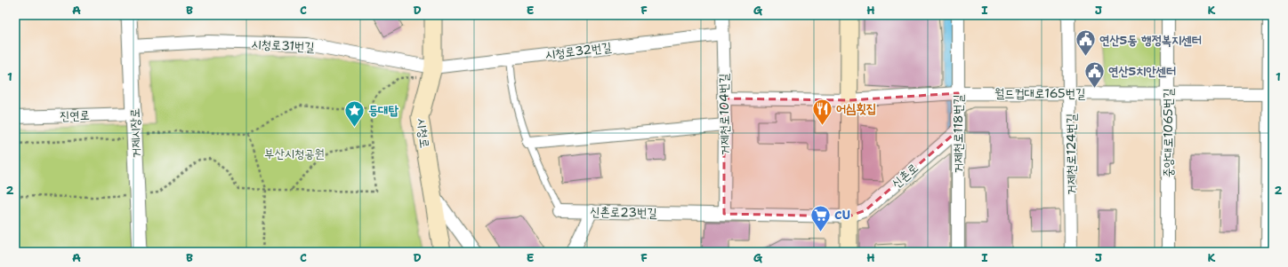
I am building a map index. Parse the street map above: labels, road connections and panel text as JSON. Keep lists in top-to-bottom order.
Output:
{
  "streets": {
    "main road": ["시청로"],
    "street": [
      "시청로31번길",
      "시청로32번길",
      "월드컵대로165번길",
      "거제천로104번길",
      "진연로",
      "거제시장로",
      "중앙대로1065번길",
      "거제천로118번길",
      "거제천로124번길",
      "신촌로",
      "신촌로23번길"
    ]
  },
  "crossings": [
    ["시청로31번길", "시청로32번길"],
    ["시청로31번길", "거제시장로"],
    ["시청로31번길", "시청로"],
    ["시청로32번길", "거제천로104번길"],
    ["시청로32번길", "시청로"],
    ["시청로32번길", "신촌로23번길"],
    ["월드컵대로165번길", "중앙대로1065번길"],
    ["월드컵대로165번길", "거제천로118번길"],
    ["월드컵대로165번길", "거제천로124번길"],
    ["거제천로104번길", "신촌로23번길"],
    ["진연로", "거제시장로"],
    ["거제천로118번길", "신촌로"],
    ["신촌로", "신촌로23번길"]
  ],
  "parks": ["부산시청공원"],
  "places": {
    "public building": ["연산5동 행정복지센터", "연산5치안센터"],
    "restaurant": ["어심횟집"],
    "place": ["등대탑"],
    "supermarket": ["CU"]
  },
  "grid": {
    "columns": [
      "A",
      "B",
      "C",
      "D",
      "E",
      "F",
      "G",
      "H",
      "I",
      "J",
      "K"
    ],
    "rows": ["1", "2"]
  }
}
